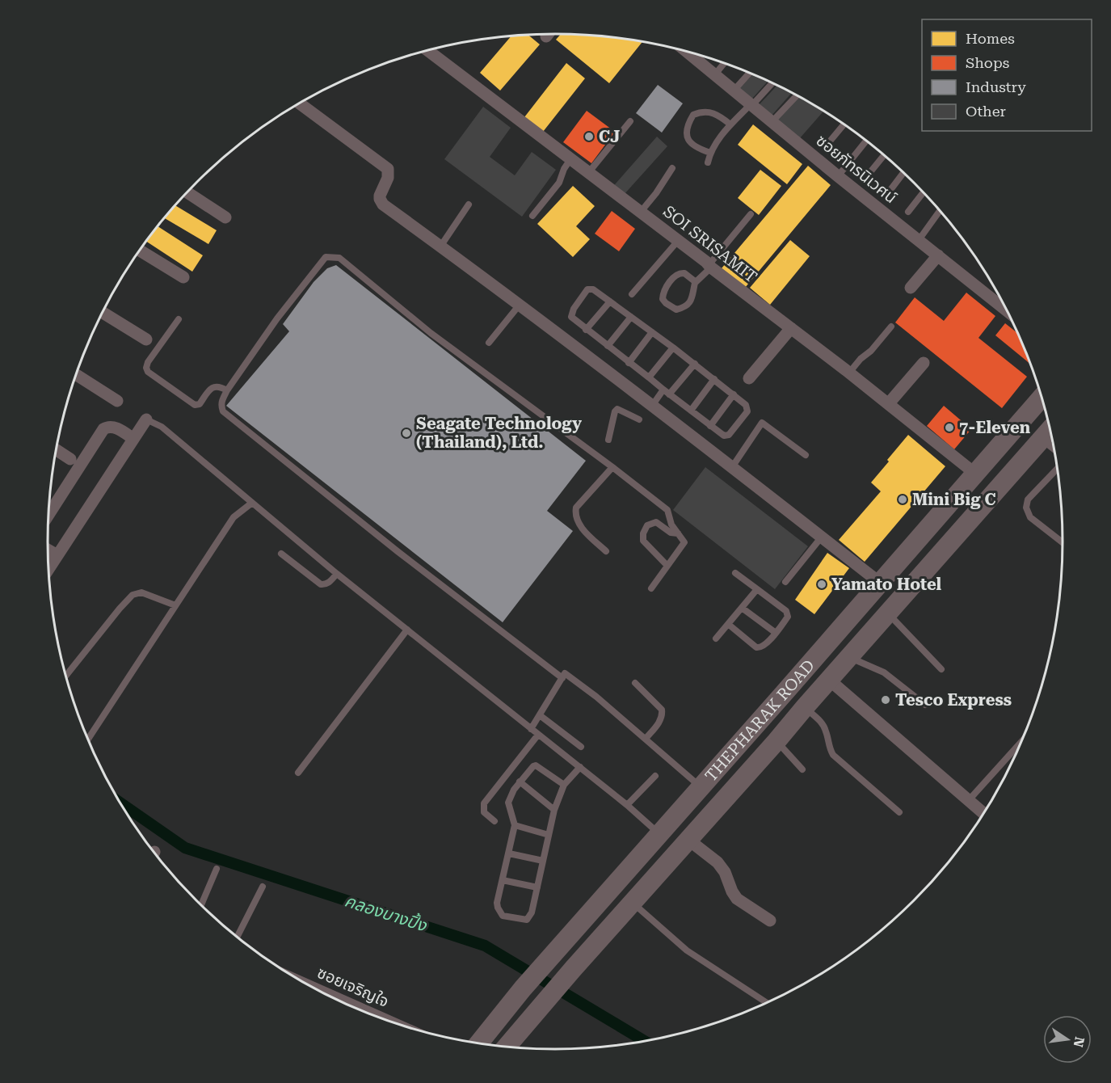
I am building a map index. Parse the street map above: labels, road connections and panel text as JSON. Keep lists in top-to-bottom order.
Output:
{
  "streets": {
    "main road": ["THEPHARAK ROAD"],
    "street": ["ซอยภัทรนิเวศน์", "SOI SRISAMIT", "ซอยเจริญใจ"]
  },
  "crossings": [
    ["SOI SRISAMIT", "THEPHARAK ROAD"]
  ],
  "water": ["คลองบางปิ้ง"],
  "places": [
    "CJ",
    "7-Eleven",
    "Seagate Technology (Thailand), Ltd.",
    "Mini Big C",
    "Yamato Hotel",
    "Tesco Express"
  ],
  "legend": [
    "Homes",
    "Shops",
    "Industry",
    "Other"
  ],
  "north": "right"
}
